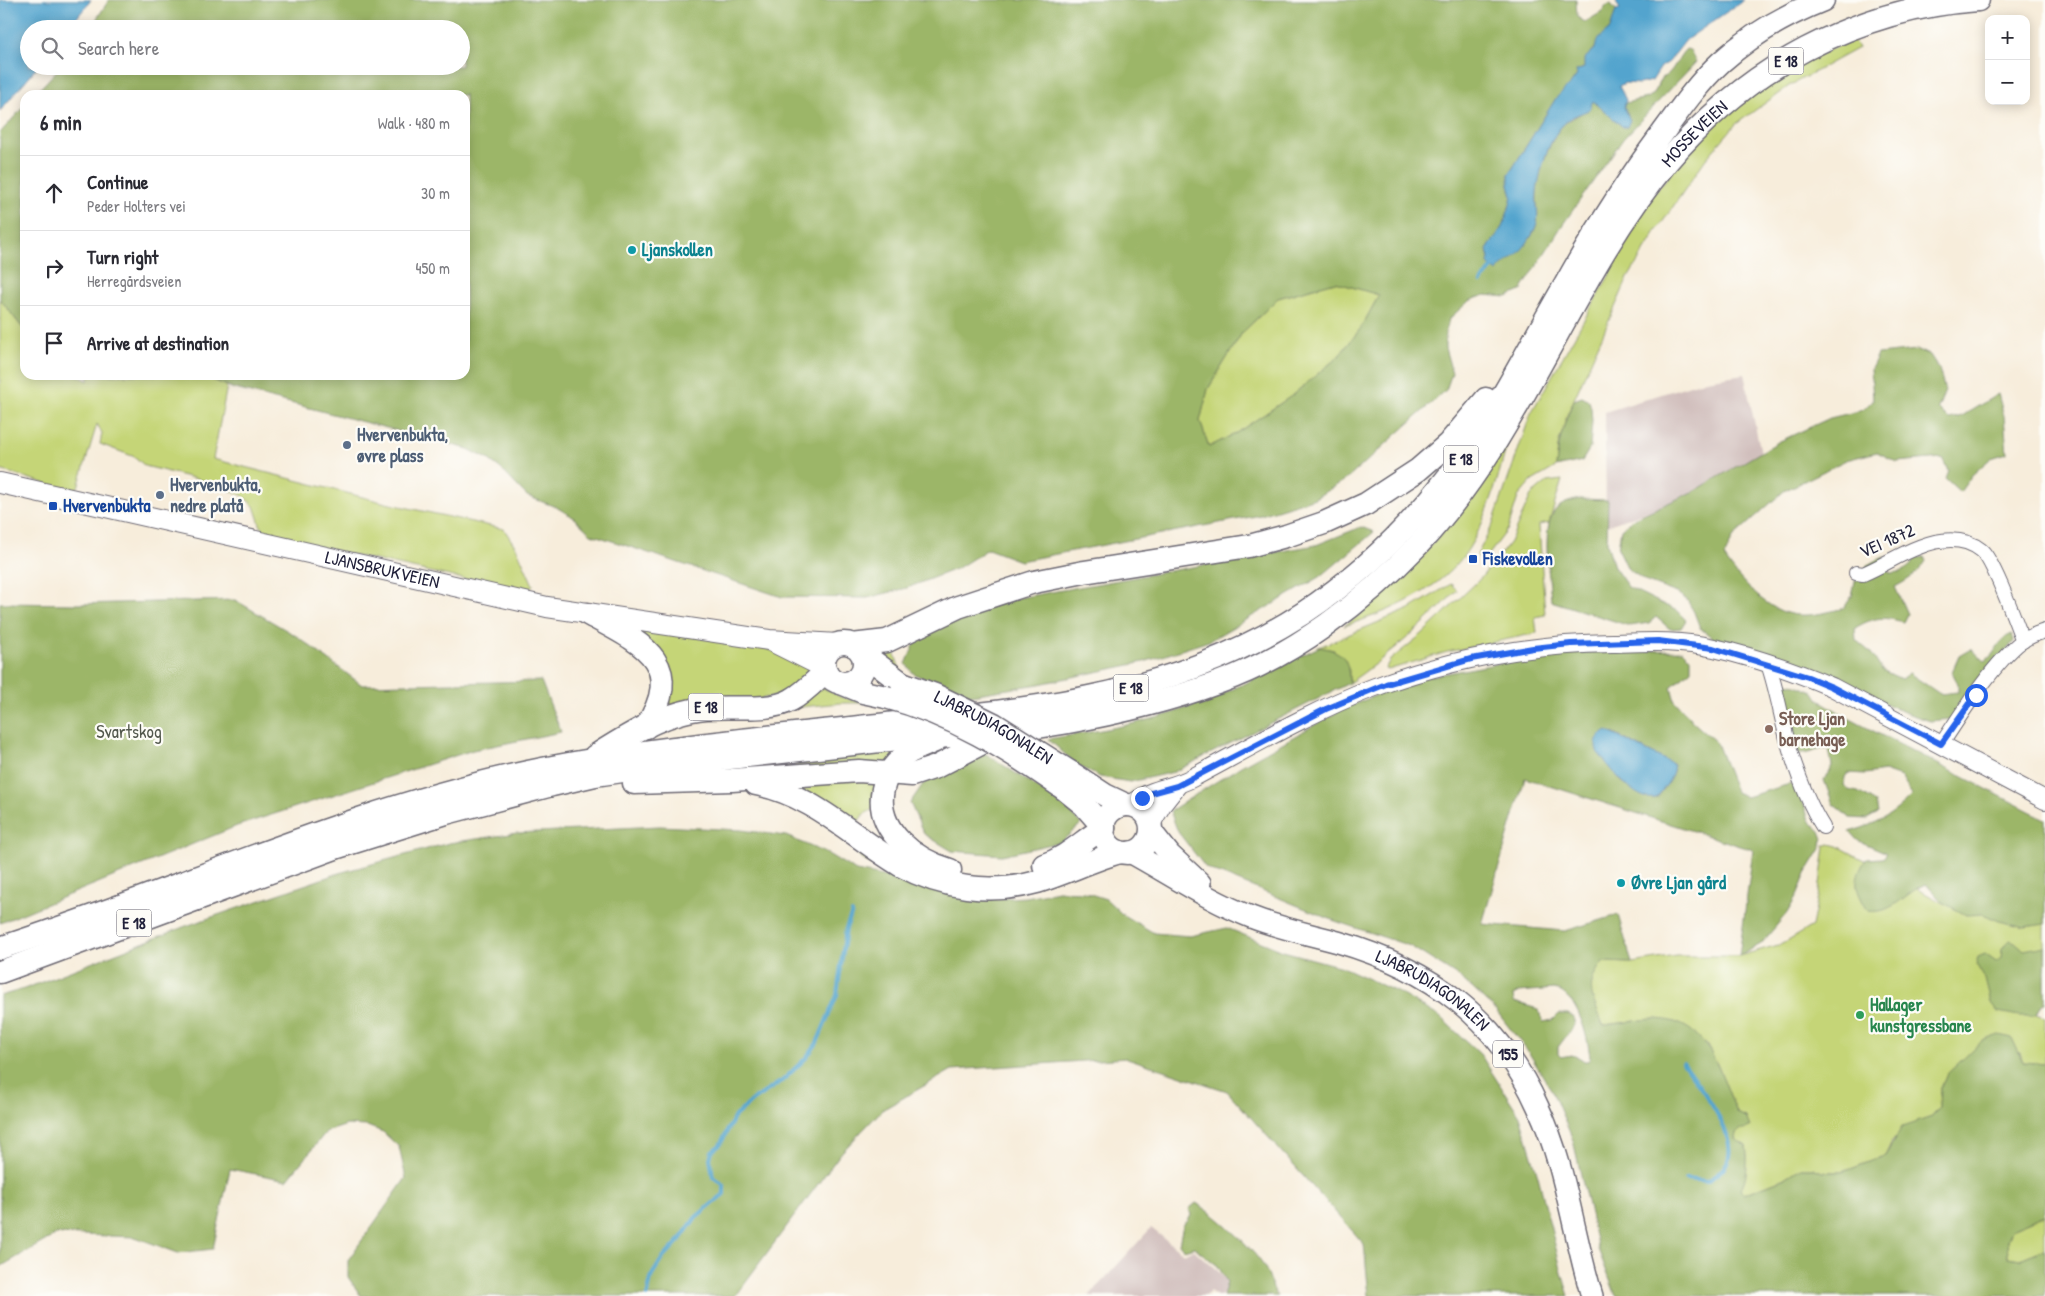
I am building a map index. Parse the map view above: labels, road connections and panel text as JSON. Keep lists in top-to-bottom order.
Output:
{
  "streets": {
    "highway": ["E 18", "MOSSEVEIEN", "LJABRUDIAGONALEN"],
    "main road": ["LJANSBRUKVEIEN", "155"],
    "street": ["VEI 1872"]
  },
  "crossings": [
    ["E 18", "MOSSEVEIEN"],
    ["E 18", "LJANSBRUKVEIEN"],
    ["E 18", "LJABRUDIAGONALEN"],
    ["LJANSBRUKVEIEN", "LJABRUDIAGONALEN"]
  ],
  "parks": ["Svartskog"],
  "places": {
    "other": [
      "Ljanskollen",
      "Hvervenbukta, øvre plass",
      "Hvervenbukta, nedre platå",
      "Store Ljan barnehage",
      "Øvre Ljan gård",
      "Hallager kunstgressbane"
    ],
    "transit": ["Hvervenbukta", "Fiskevollen"]
  },
  "page": {
    "map_buttons": ["+", "−"],
    "search": "Search here",
    "heading": ["6 min", "Walk · 480 m"],
    "list": [
      ["Continue", "Peder Holters vei", "30 m"],
      ["Turn right", "Herregårdsveien", "450 m"],
      "Arrive at destination"
    ]
  }
}
